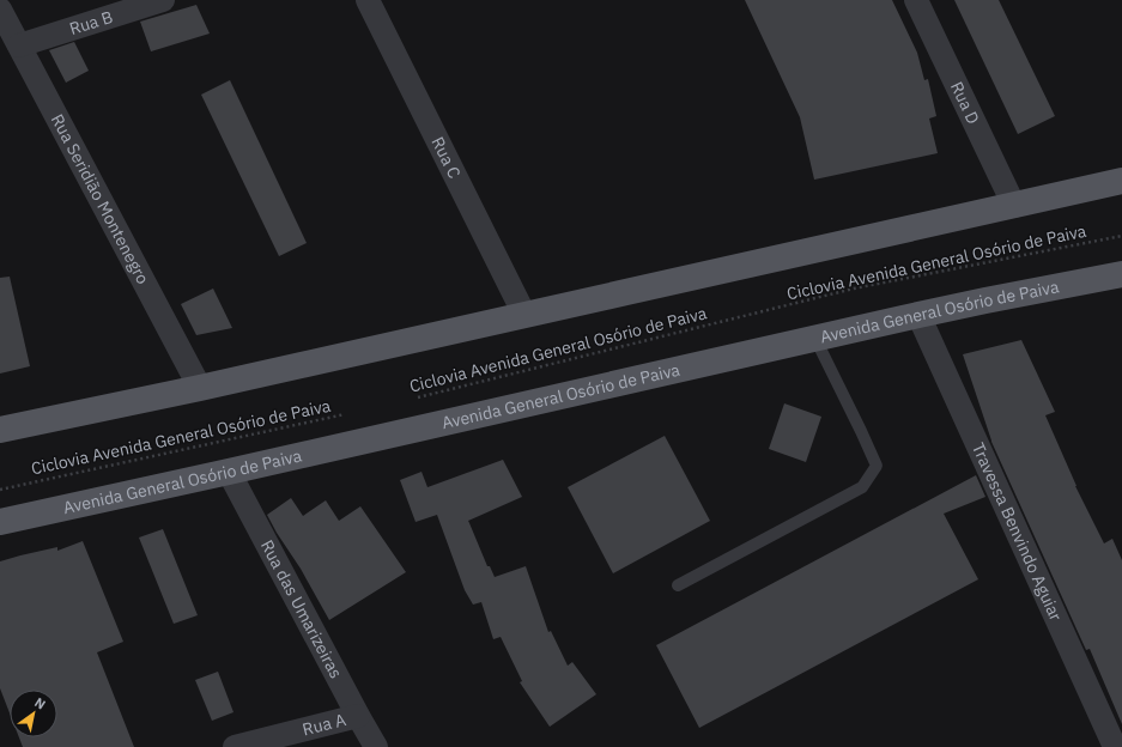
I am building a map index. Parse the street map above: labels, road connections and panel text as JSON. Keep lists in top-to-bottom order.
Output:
{
  "streets": {
    "main road": ["Avenida General Osório de Paiva"],
    "street": [
      "Rua B",
      "Rua D",
      "Rua C",
      "Rua Seridião Montenegro",
      "Travessa Benvindo Aguiar",
      "Rua das Umarizeiras",
      "Rua A"
    ],
    "path": ["Ciclovia Avenida General Osório de Paiva"]
  },
  "crossings": [
    ["Rua B", "Rua Seridião Montenegro"],
    ["Avenida General Osório de Paiva", "Travessa Benvindo Aguiar"],
    ["Avenida General Osório de Paiva", "Rua das Umarizeiras"],
    ["Rua das Umarizeiras", "Rua A"]
  ],
  "north": "top right"
}
